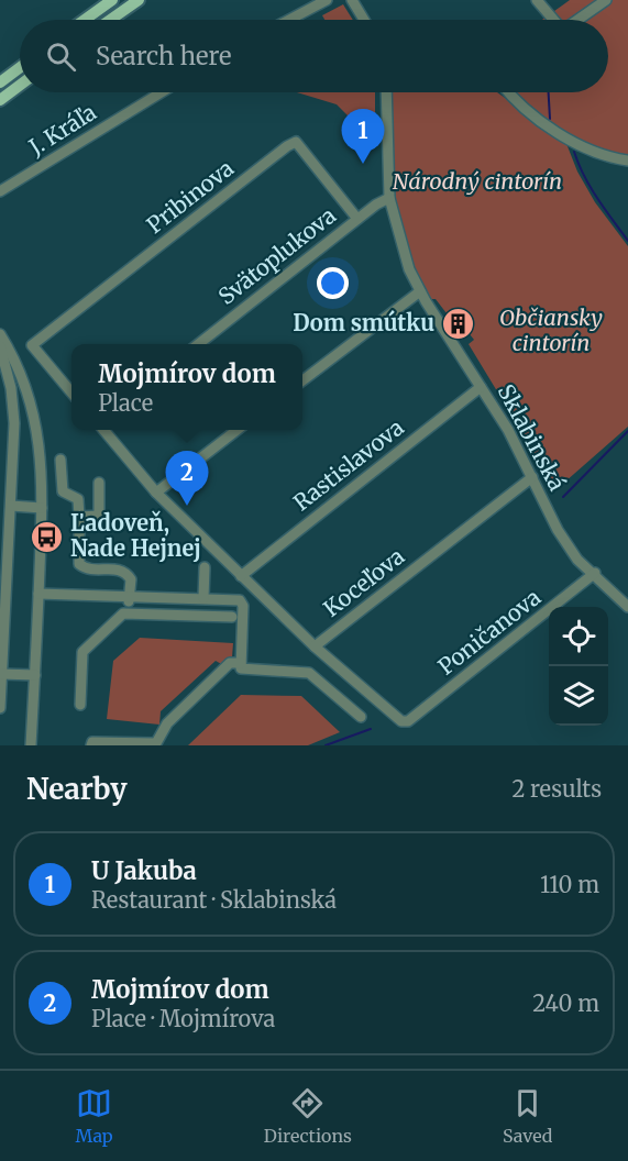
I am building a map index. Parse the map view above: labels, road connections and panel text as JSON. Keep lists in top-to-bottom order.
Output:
{
  "streets": {
    "street": [
      "J. Kráľa",
      "Pribinova",
      "Svätoplukova",
      "Sklabinská",
      "Rastislavova",
      "Koceľova",
      "Poničanova"
    ]
  },
  "crossings": [
    ["Pribinova", "Svätoplukova"],
    ["Svätoplukova", "Sklabinská"],
    ["Sklabinská", "Rastislavova"],
    ["Sklabinská", "Koceľova"],
    ["Sklabinská", "Poničanova"],
    ["Koceľova", "Poničanova"]
  ],
  "parks": ["Národný cintorín", "Občiansky cintorín"],
  "places": {
    "building": ["Dom smútku"],
    "bus stop": ["Ľadoveň, Nade Hejnej"]
  },
  "page": {
    "search": "Search here",
    "pins": ["1", "2"],
    "popup": ["Mojmírov dom", "Place"],
    "heading": ["Nearby", "2 results"],
    "list": [
      {
        "mark": "1",
        "name": "U Jakuba",
        "note": "Restaurant · Sklabinská",
        "value": "110 m"
      },
      {
        "mark": "2",
        "name": "Mojmírov dom",
        "note": "Place · Mojmírova",
        "value": "240 m"
      }
    ],
    "nav": ["Map", "Directions", "Saved"]
  }
}
